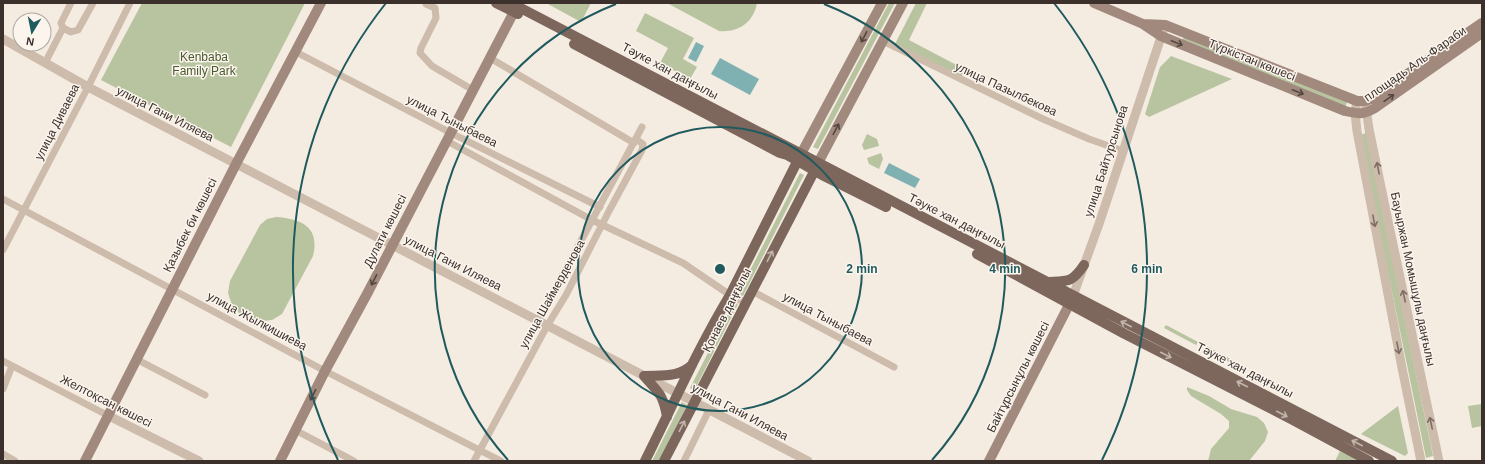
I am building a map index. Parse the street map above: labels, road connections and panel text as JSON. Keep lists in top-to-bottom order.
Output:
{
  "streets": {
    "main road": [
      "Түркістан көшесі",
      "площадь Аль-Фараби",
      "Тәуке хан даңғылы",
      "Қазыбек би көшесі",
      "Дулати көшесі",
      "Қонаев даңғылы",
      "Байтұрсынұлы көшесі"
    ],
    "street": [
      "улица Пазылбекова",
      "улица Гани Иляева",
      "улица Тыныбаева",
      "улица Диваева",
      "улица Байтурсынова",
      "Бауыржан Момышұлы даңғылы",
      "улица Шаймерденова",
      "улица Жылкишиева",
      "Желтоқсан көшесі"
    ]
  },
  "crossings": [
    ["Түркістан көшесі", "площадь Аль-Фараби"],
    ["Түркістан көшесі", "улица Байтурсынова"],
    ["Түркістан көшесі", "Бауыржан Момышұлы даңғылы"],
    ["площадь Аль-Фараби", "Бауыржан Момышұлы даңғылы"],
    ["Тәуке хан даңғылы", "улица Байтурсынова"],
    ["Тәуке хан даңғылы", "Дулати көшесі"],
    ["Тәуке хан даңғылы", "Қонаев даңғылы"],
    ["Тәуке хан даңғылы", "Байтұрсынұлы көшесі"],
    ["улица Пазылбекова", "улица Байтурсынова"],
    ["улица Пазылбекова", "Қонаев даңғылы"],
    ["улица Гани Иляева", "улица Диваева"],
    ["улица Гани Иляева", "Қазыбек би көшесі"],
    ["улица Гани Иляева", "Дулати көшесі"],
    ["улица Гани Иляева", "улица Шаймерденова"],
    ["улица Гани Иляева", "Қонаев даңғылы"],
    ["улица Тыныбаева", "Қазыбек би көшесі"],
    ["улица Тыныбаева", "Дулати көшесі"],
    ["улица Тыныбаева", "улица Шаймерденова"],
    ["улица Тыныбаева", "Қонаев даңғылы"],
    ["улица Диваева", "улица Жылкишиева"],
    ["улица Байтурсынова", "Байтұрсынұлы көшесі"],
    ["Қазыбек би көшесі", "улица Жылкишиева"],
    ["Қазыбек би көшесі", "Желтоқсан көшесі"],
    ["Дулати көшесі", "улица Жылкишиева"],
    ["улица Шаймерденова", "улица Жылкишиева"]
  ],
  "one_way": ["Дулати көшесі"],
  "parks": ["Kenbaba Family Park"],
  "north": "bottom",
  "rings": ["2 min", "4 min", "6 min"]
}
